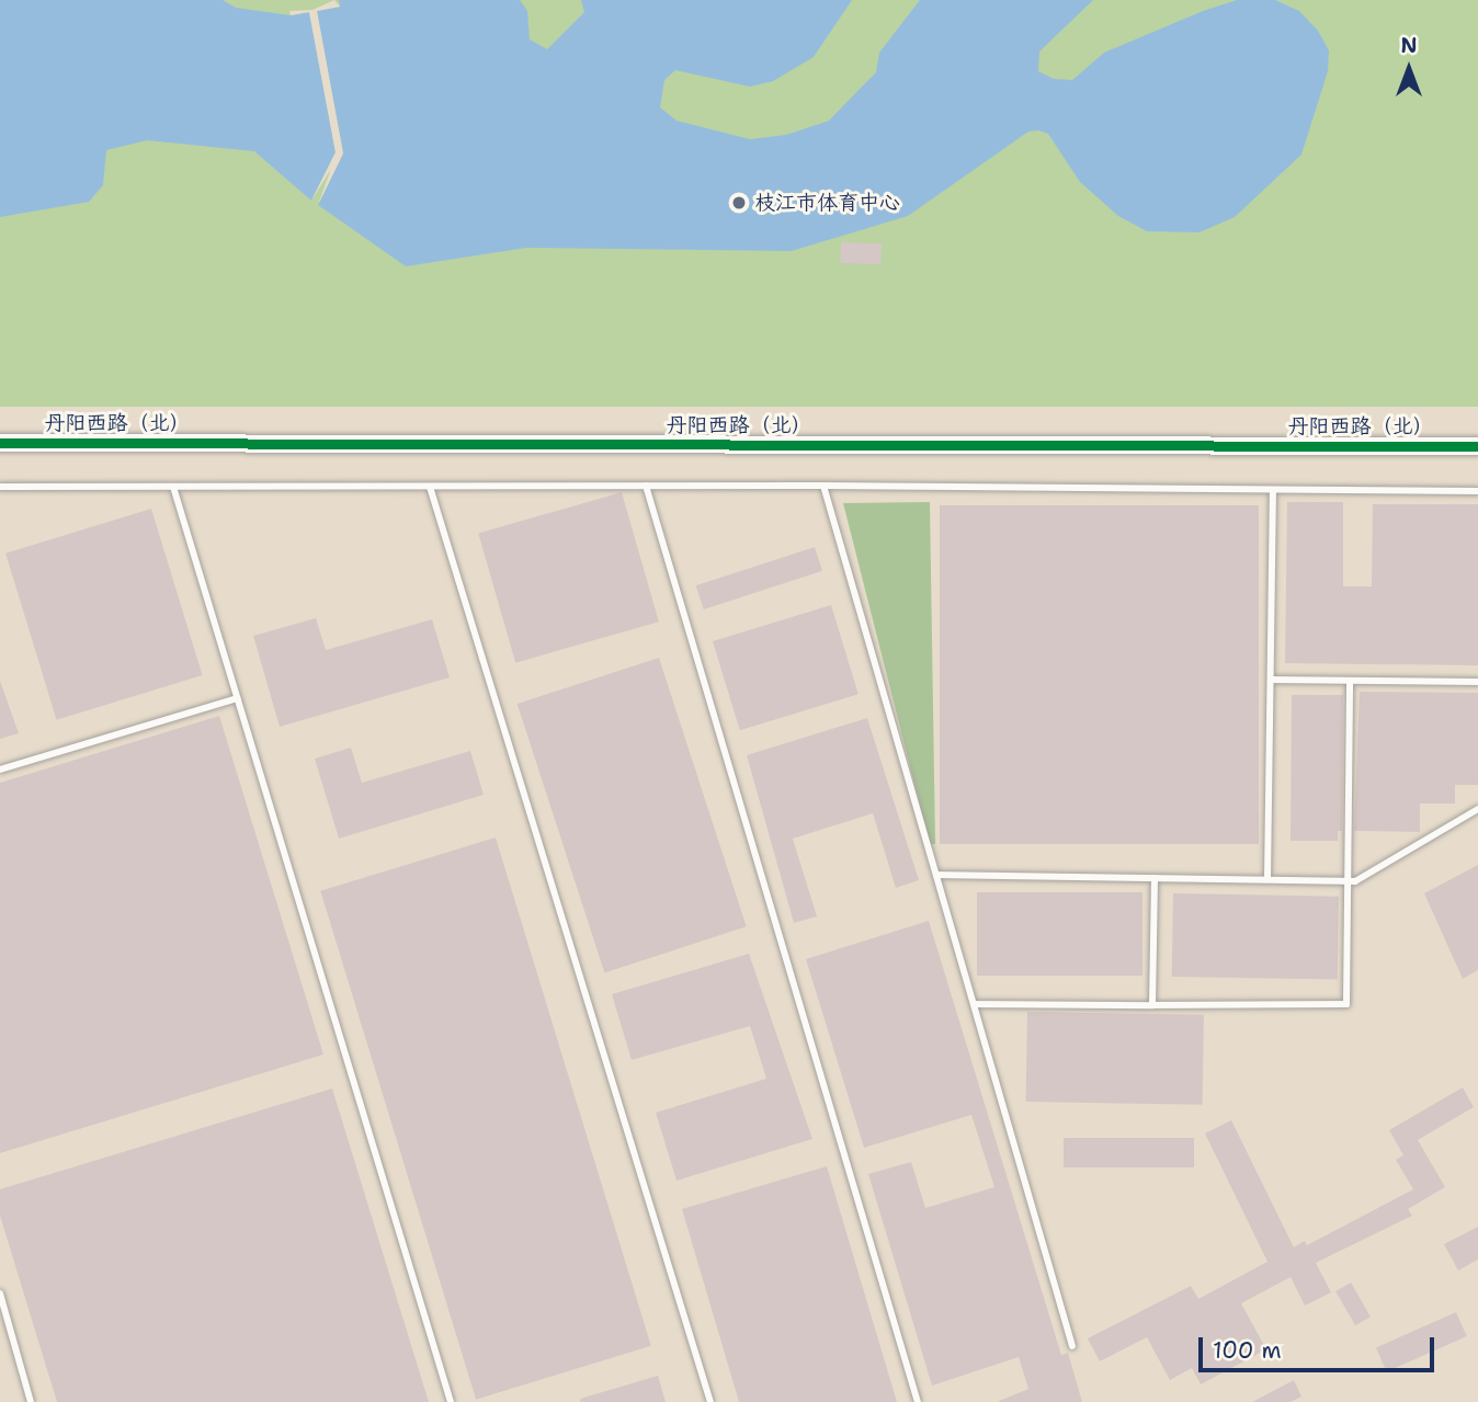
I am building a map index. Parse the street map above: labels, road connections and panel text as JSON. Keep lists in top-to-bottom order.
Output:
{
  "streets": {
    "street": ["丹阳西路（北）"]
  },
  "places": ["枝江市体育中心"],
  "scale_bar": "100 m",
  "north": "top"
}
